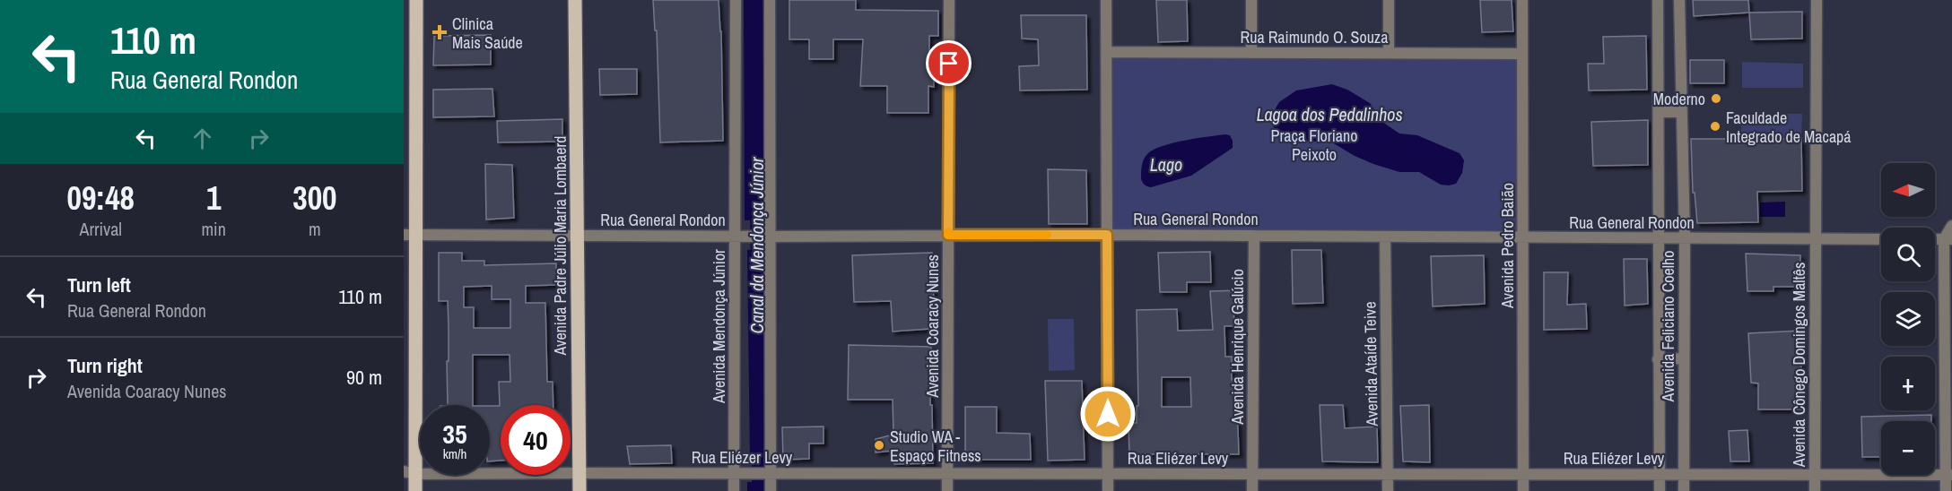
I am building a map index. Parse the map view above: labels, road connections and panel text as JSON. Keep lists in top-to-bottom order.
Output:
{
  "streets": {
    "main road": ["Avenida Padre Júlio Maria Lombaerd"],
    "street": [
      "Rua Raimundo O. Souza",
      "Rua General Rondon",
      "Avenida Pedro Baião",
      "Avenida Mendonça Júnior",
      "Avenida Coaracy Nunes",
      "Avenida Feliciano Coelho",
      "Avenida Henrique Galúcio",
      "Avenida Ataíde Teive",
      "Avenida Cônego Domingos Maltês",
      "Rua Eliézer Levy"
    ]
  },
  "crossings": [
    ["Rua Raimundo O. Souza", "Avenida Pedro Baião"],
    ["Rua General Rondon", "Avenida Padre Júlio Maria Lombaerd"],
    ["Rua General Rondon", "Avenida Pedro Baião"],
    ["Rua General Rondon", "Avenida Mendonça Júnior"],
    ["Rua General Rondon", "Avenida Coaracy Nunes"],
    ["Rua General Rondon", "Avenida Feliciano Coelho"],
    ["Rua General Rondon", "Avenida Henrique Galúcio"],
    ["Rua General Rondon", "Avenida Ataíde Teive"],
    ["Rua General Rondon", "Avenida Cônego Domingos Maltês"],
    ["Avenida Padre Júlio Maria Lombaerd", "Rua Eliézer Levy"],
    ["Avenida Pedro Baião", "Rua Eliézer Levy"],
    ["Avenida Mendonça Júnior", "Rua Eliézer Levy"],
    ["Avenida Coaracy Nunes", "Rua Eliézer Levy"],
    ["Avenida Feliciano Coelho", "Rua Eliézer Levy"],
    ["Avenida Henrique Galúcio", "Rua Eliézer Levy"],
    ["Avenida Ataíde Teive", "Rua Eliézer Levy"],
    ["Avenida Cônego Domingos Maltês", "Rua Eliézer Levy"]
  ],
  "water": ["Lagoa dos Pedalinhos", "Lago", "Canal da Mendonça Júnior"],
  "parks": ["Praça Floriano Peixoto"],
  "places": {
    "health": ["Clinica Mais Saúde"],
    "other": ["Moderno", "Faculdade Integrado de Macapá", "Studio WA - Espaço Fitness"]
  },
  "north": "left",
  "page": {
    "turn": ["110 m", "Rua General Rondon"],
    "map_buttons": ["+", "−"],
    "eta": [
      "09:48",
      "Arrival",
      "1",
      "min",
      "300",
      "m"
    ],
    "list": [
      {
        "name": "Turn left",
        "note": "Rua General Rondon",
        "value": "110 m"
      },
      {
        "name": "Turn right",
        "note": "Avenida Coaracy Nunes",
        "value": "90 m"
      }
    ],
    "speed": "35 km/h",
    "limit": "40"
  }
}
